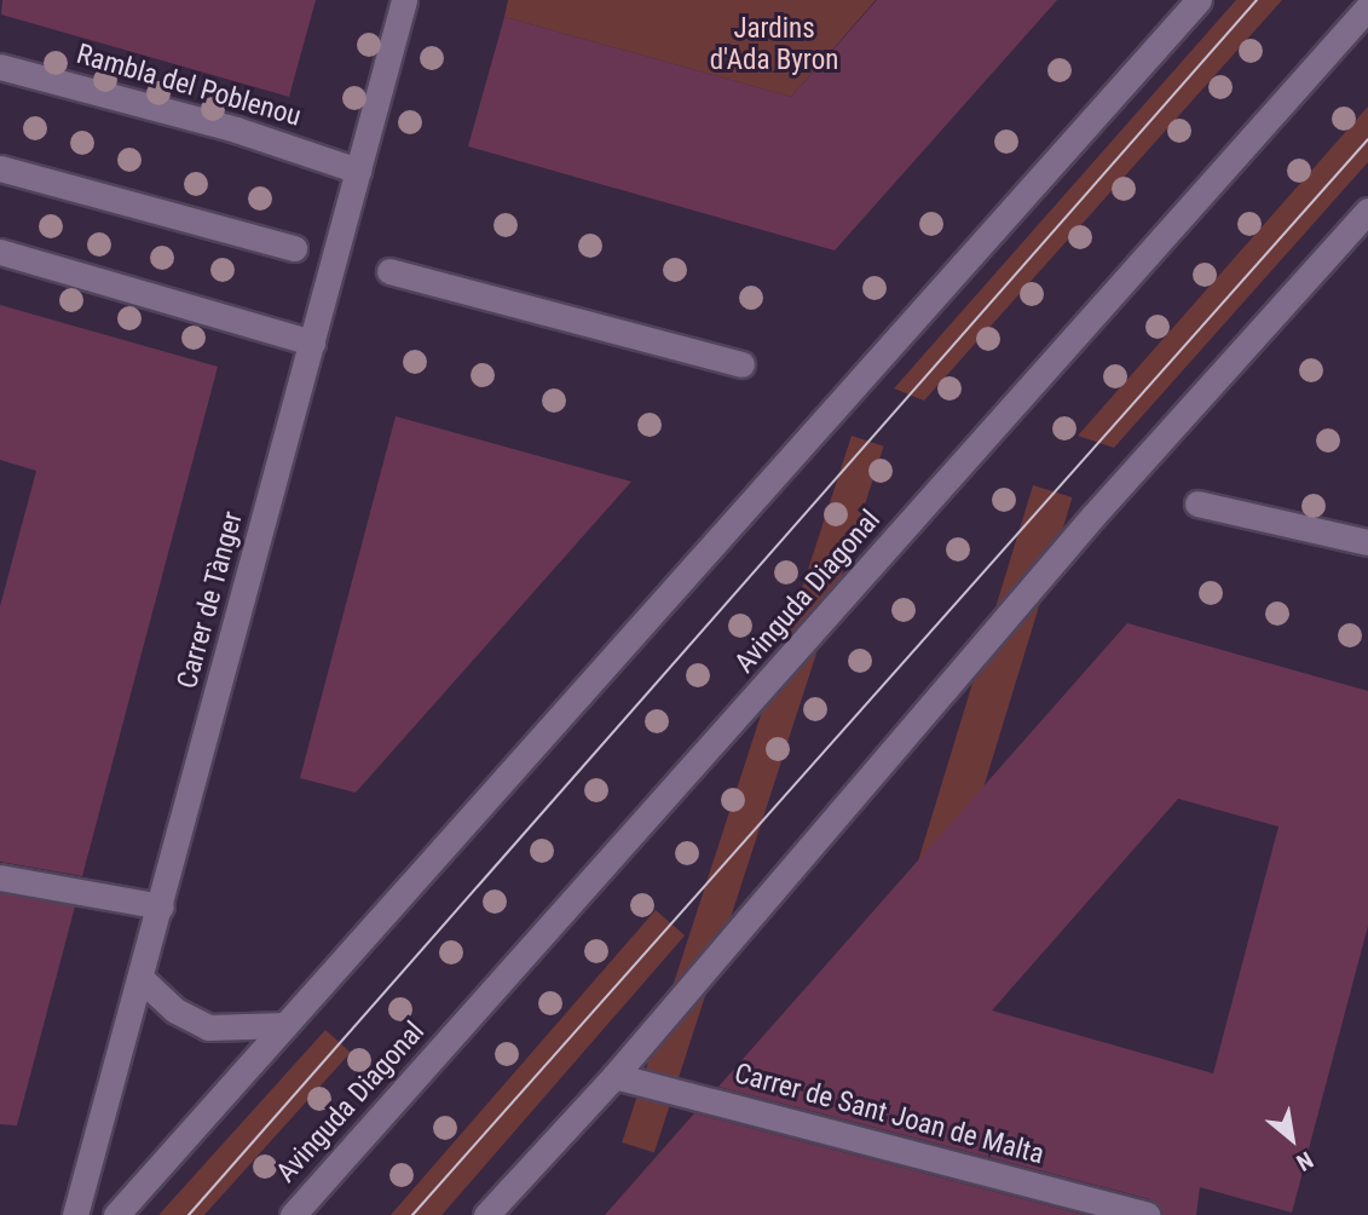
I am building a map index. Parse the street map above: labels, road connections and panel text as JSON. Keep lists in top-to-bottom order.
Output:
{
  "streets": {
    "street": [
      "Rambla del Poblenou",
      "Avinguda Diagonal",
      "Carrer de Tànger",
      "Carrer de Sant Joan de Malta"
    ]
  },
  "crossings": [
    ["Rambla del Poblenou", "Carrer de Tànger"]
  ],
  "parks": ["Jardins d'Ada Byron"],
  "north": "bottom right"
}
